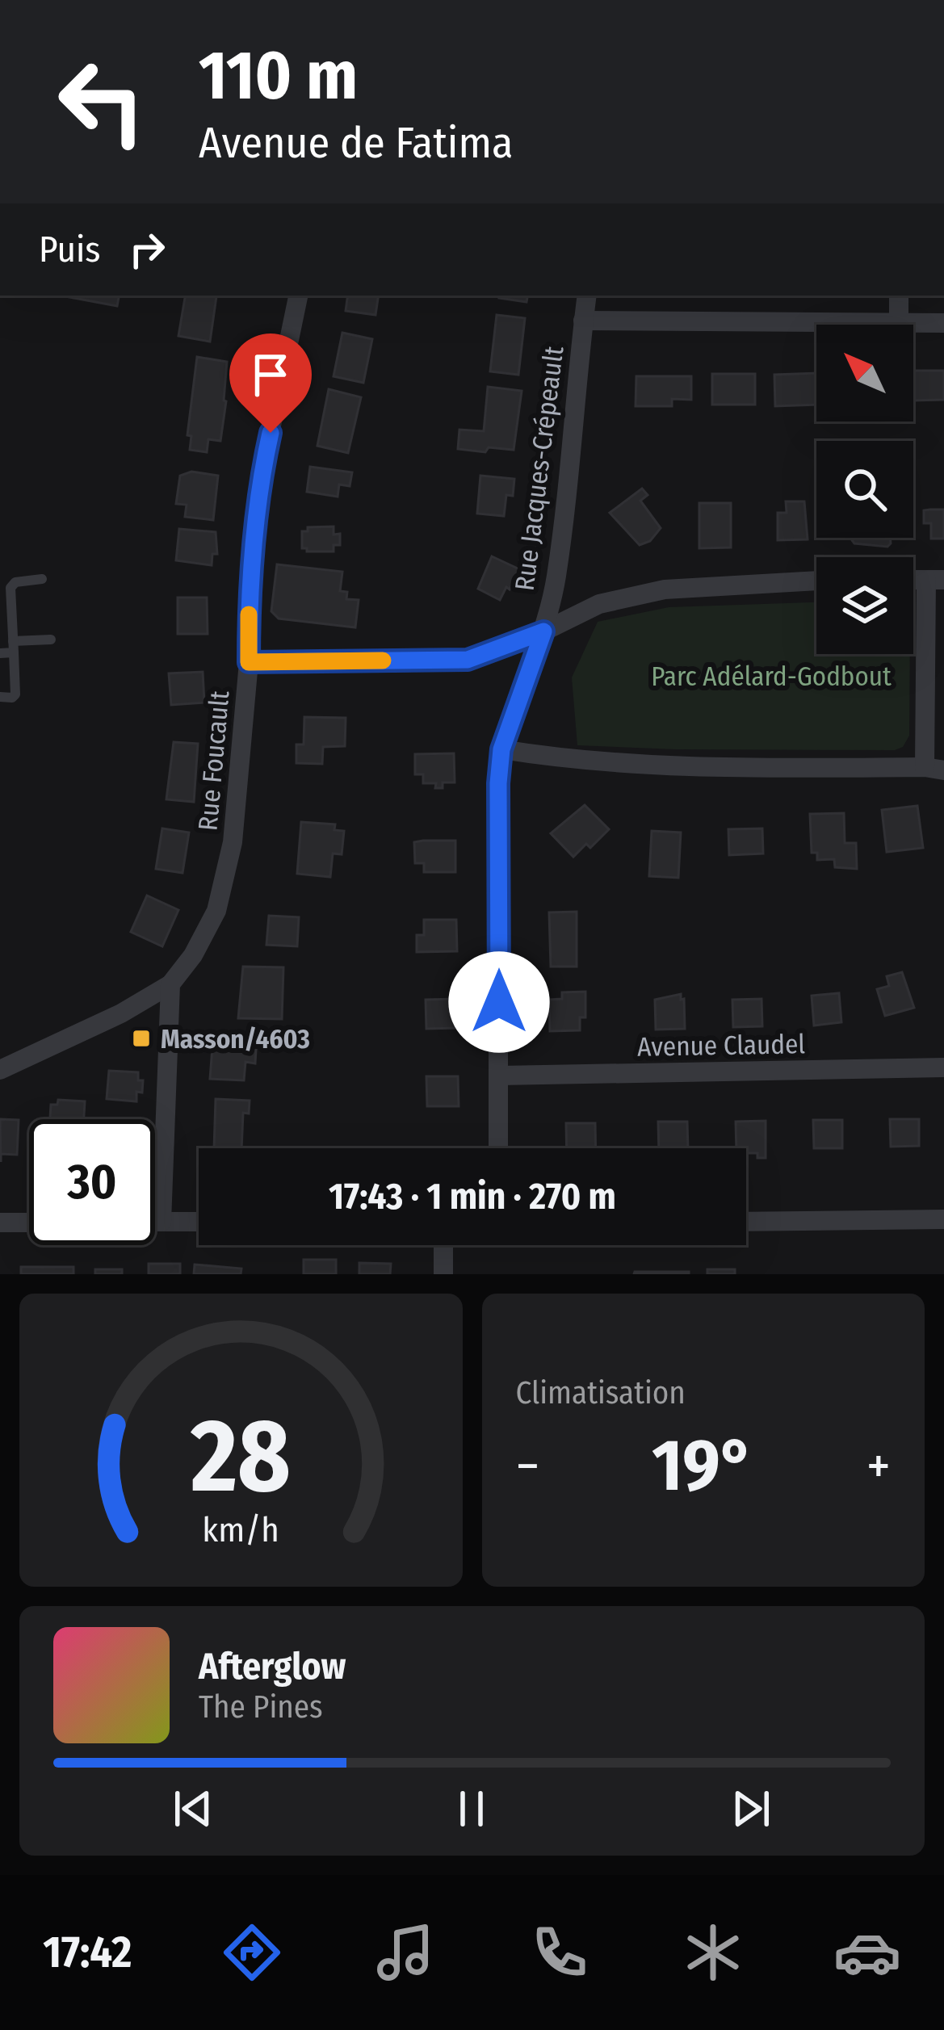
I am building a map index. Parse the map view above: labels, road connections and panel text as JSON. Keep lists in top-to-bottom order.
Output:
{
  "streets": {
    "street": ["Rue Jacques-Crépeault", "Rue Foucault", "Avenue Claudel"]
  },
  "crossings": [
    ["Rue Jacques-Crépeault", "Avenue Claudel"]
  ],
  "parks": ["Parc Adélard-Godbout"],
  "places": {
    "transit": ["Masson/4603"]
  },
  "north": "top left",
  "page": {
    "turn": ["110 m", "Avenue de Fatima"],
    "then": "Puis",
    "limit": "30",
    "trip": "17:43 · 1 min · 270 m",
    "tile": "Climatisation",
    "heat": ["−", "19°", "+"],
    "song": ["Afterglow", "The Pines"],
    "tabs": "17:42",
    "gauge": ["28", "km/h"]
  }
}
